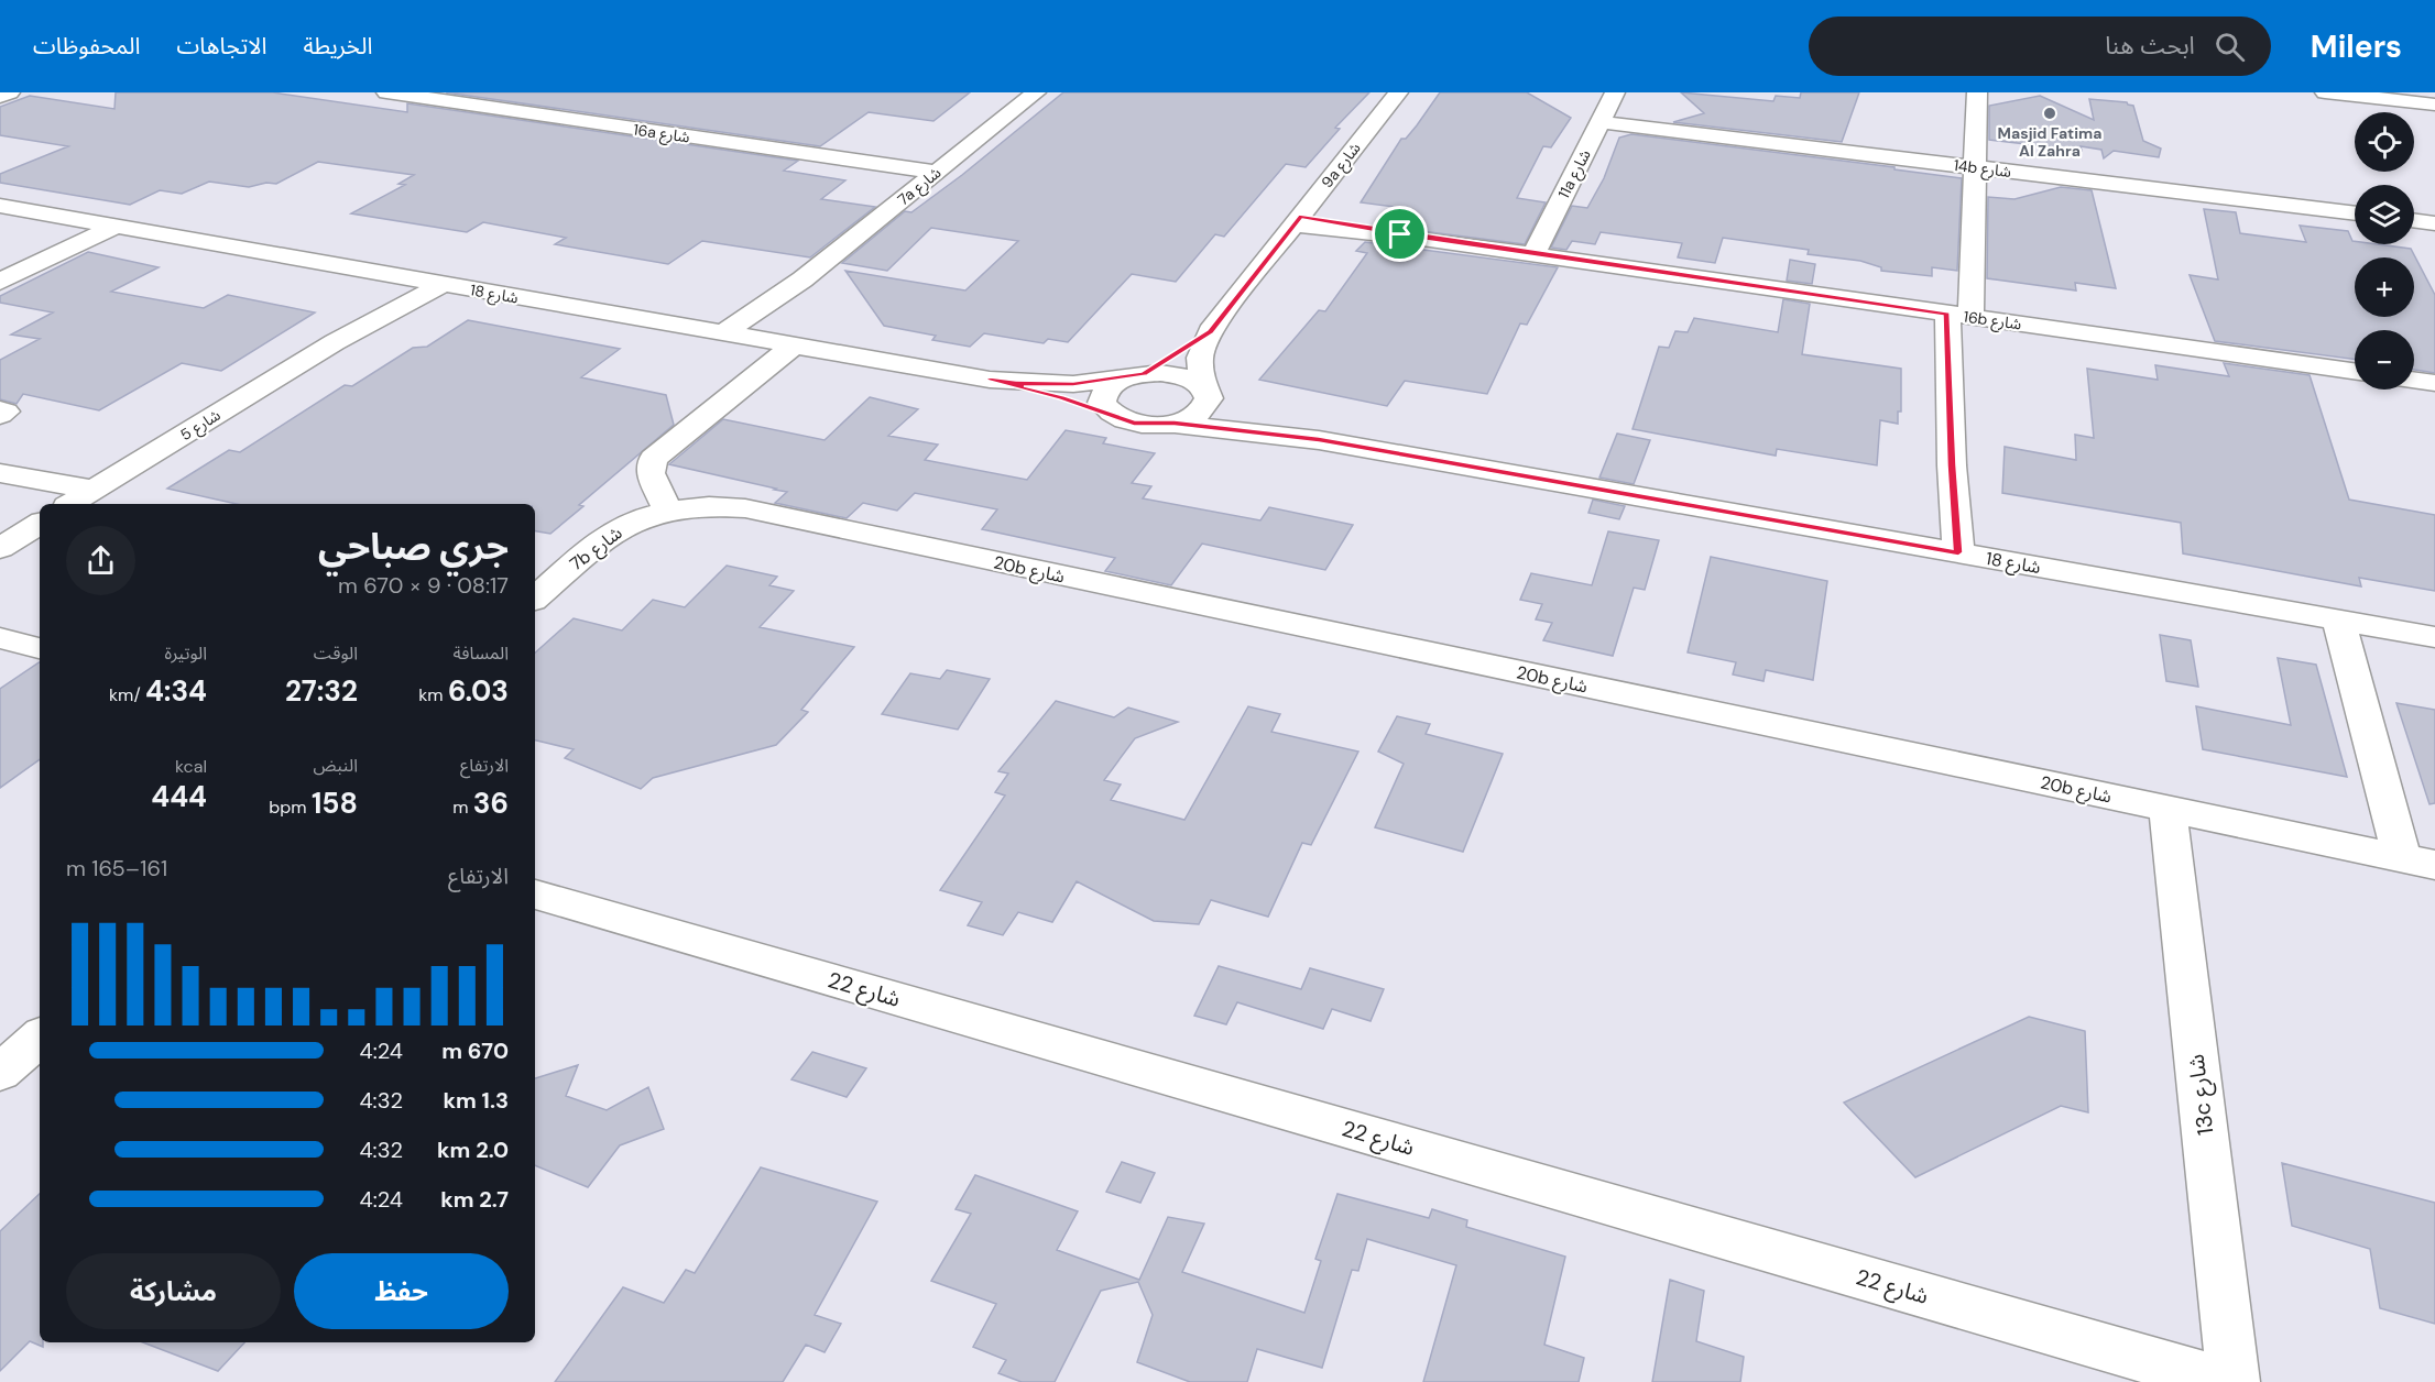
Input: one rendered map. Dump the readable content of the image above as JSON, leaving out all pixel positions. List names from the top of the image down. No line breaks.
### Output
{"streets":{"street":["16a شارع","9a شارع","14b شارع","11a شارع","7a شارع","شارع 18","16b شارع","شارع 5","7b شارع","20b شارع","شارع 22","13c شارع"]},"crossings":[["16a شارع","7a شارع"],["9a شارع","شارع 18"],["9a شارع","16b شارع"],["14b شارع","11a شارع"],["11a شارع","16b شارع"],["7a شارع","شارع 18"],["شارع 18","شارع 5"],["7b شارع","20b شارع"],["20b شارع","13c شارع"]],"places":["Masjid Fatima Al Zahra"],"page":{"header":"Milers","search":"ابحث هنا","nav":["الخريطة","الاتجاهات","المحفوظات"],"map_buttons":["+","−"],"heading":["جري صباحي","08:17 · 9 × 670 m"],"stats":[["المسافة","6.03 km"],["الوقت","27:32"],["الوتيرة","4:34 /km"],["الارتفاع","36 m"],["النبض","158 bpm"],["kcal","444"]],"chart":["الارتفاع","161–165 m"],"list":[{"name":"670 m","note":"4:24"},{"name":"1.3 km","note":"4:32"},{"name":"2.0 km","note":"4:32"},{"name":"2.7 km","note":"4:24"}],"buttons":["حفظ","مشاركة"]}}
